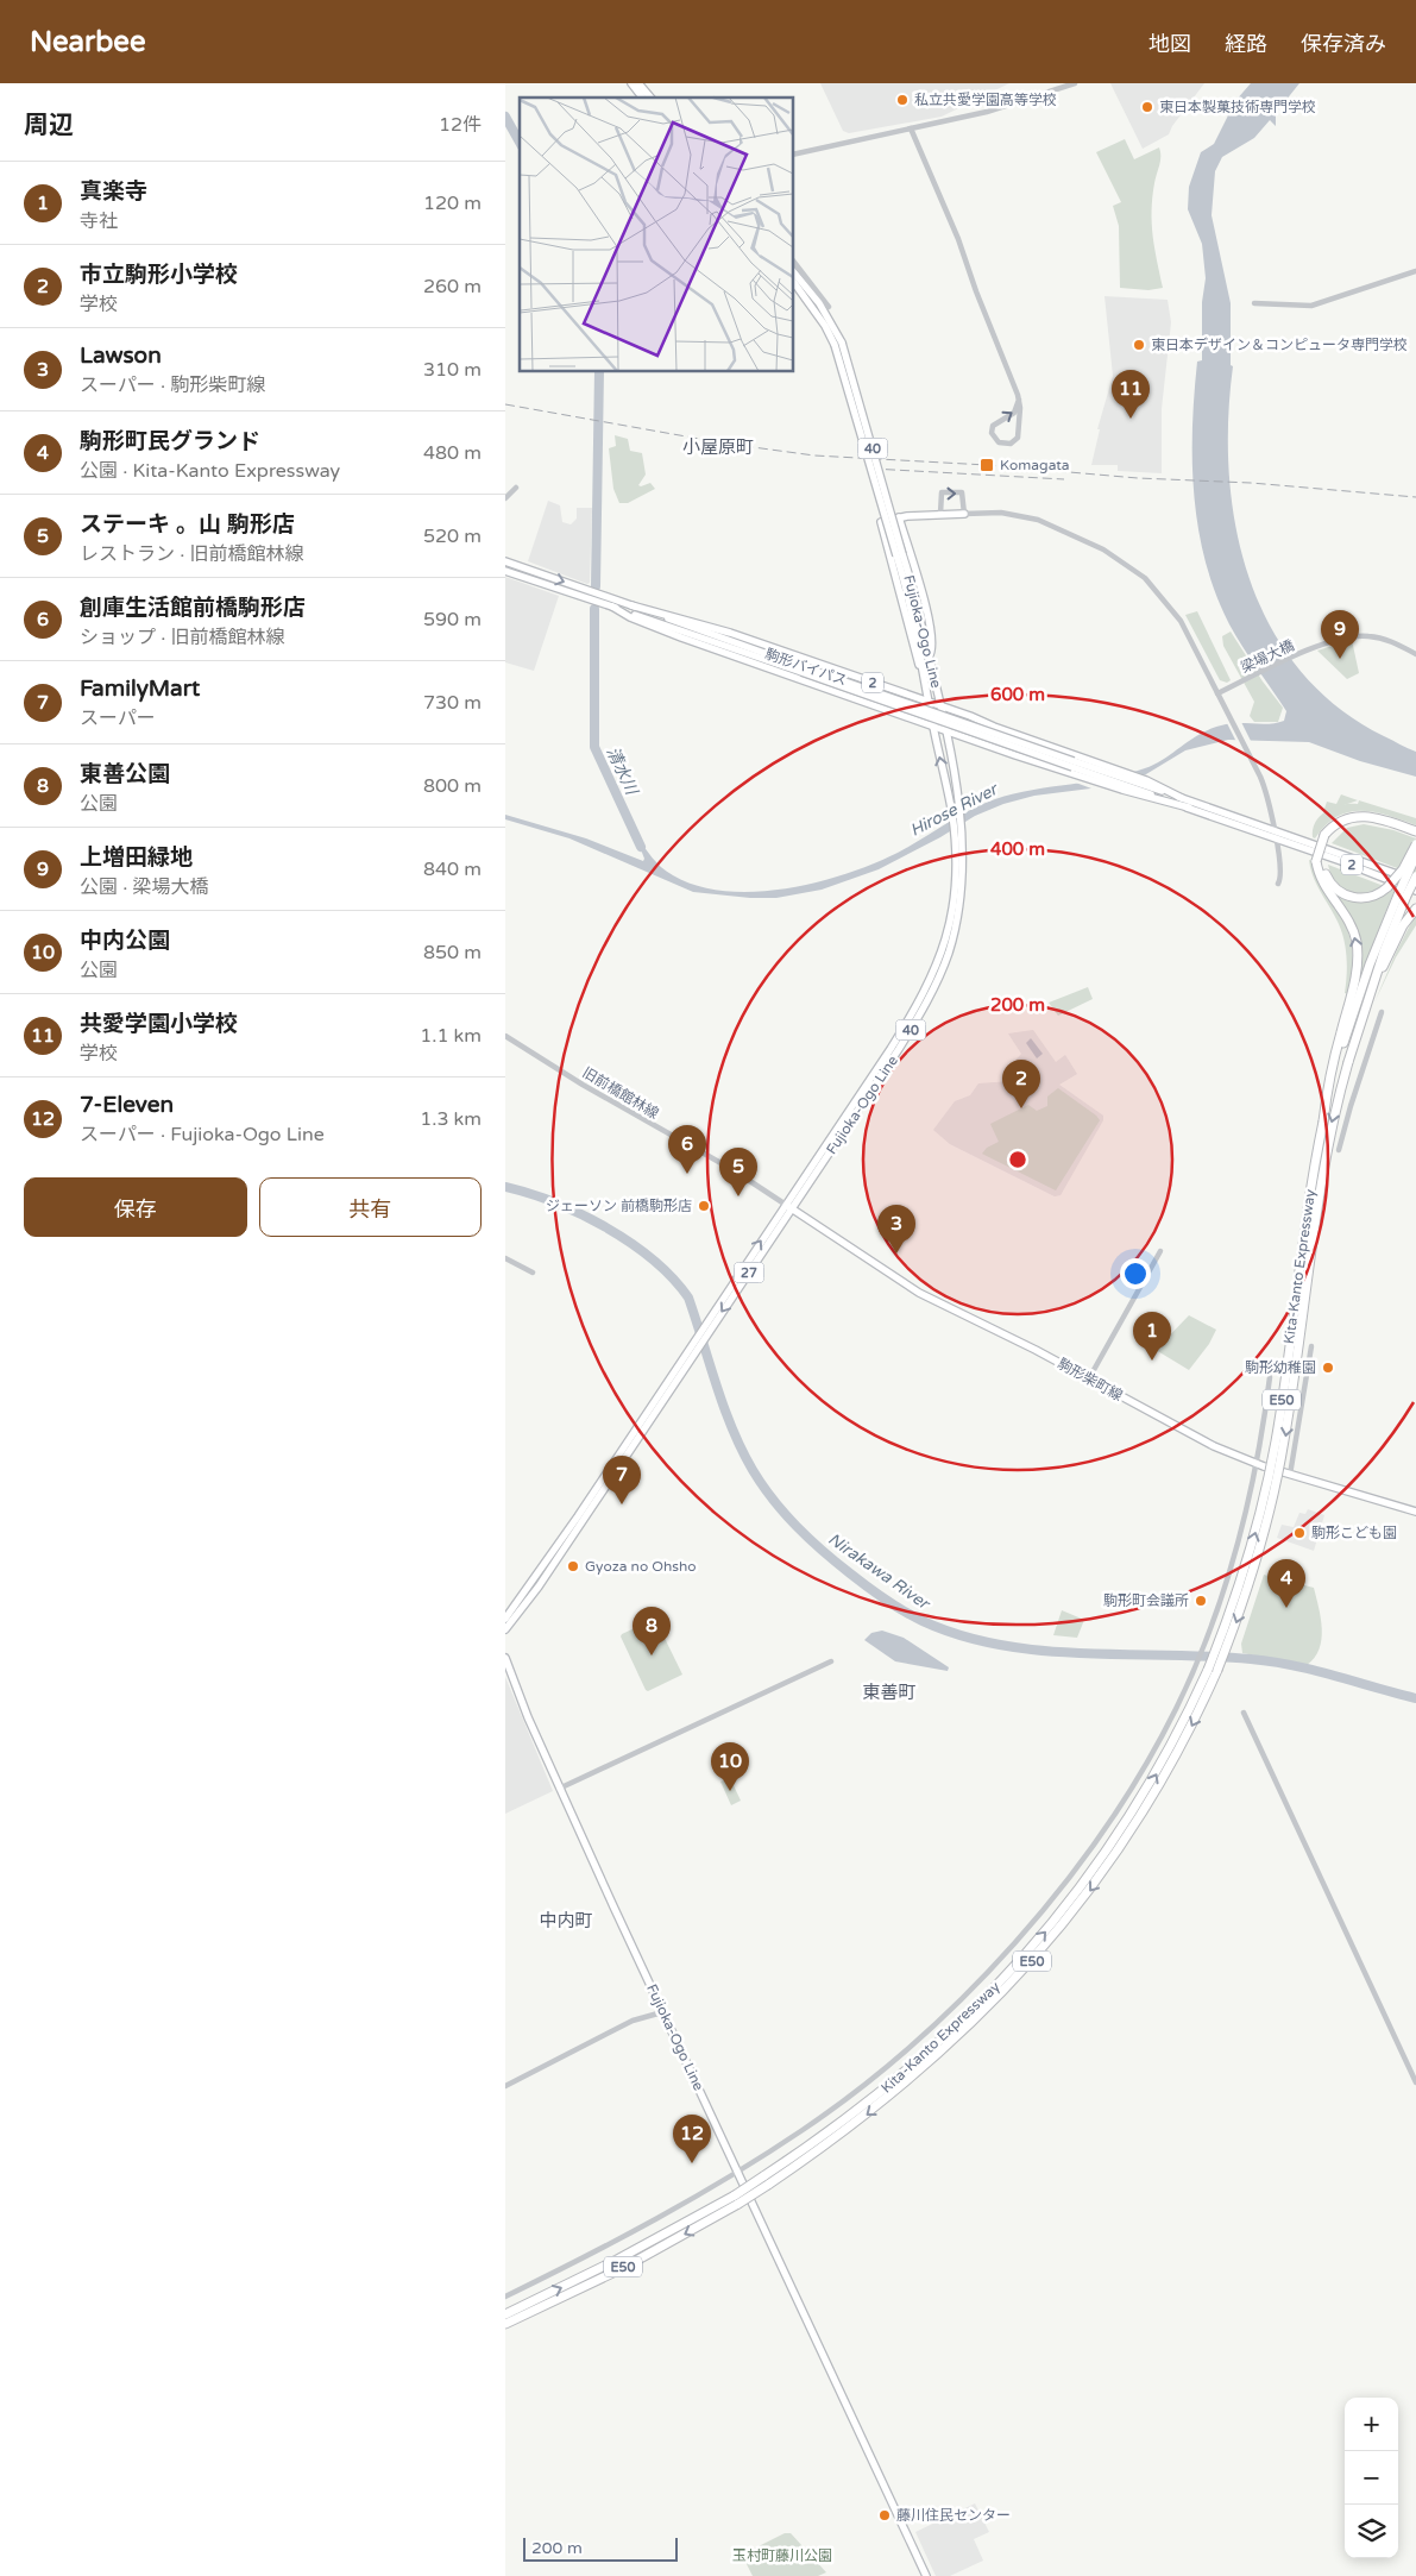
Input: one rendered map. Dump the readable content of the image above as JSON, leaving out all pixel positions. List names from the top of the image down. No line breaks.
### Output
{"streets":{"highway":["Kita-Kanto Expressway","E50"],"main road":["40","Fujioka-Ogo Line","駒形バイパス","2","27","駒形柴町線"],"street":["梁場大橋","旧前橋館林線"]},"crossings":[["40","Fujioka-Ogo Line"],["Fujioka-Ogo Line","2"],["Fujioka-Ogo Line","旧前橋館林線"],["Fujioka-Ogo Line","27"],["Fujioka-Ogo Line","駒形柴町線"],["駒形バイパス","2"],["旧前橋館林線","27"],["旧前橋館林線","駒形柴町線"],["27","駒形柴町線"]],"districts":["小屋原町","東善町","中内町"],"water":["清水川","Hirose River","Nirakawa River"],"parks":["玉村町藤川公園"],"places":{"other":["私立共愛学園高等学校","東日本製菓技術専門学校","東日本デザイン＆コンピュータ専門学校","ジェーソン 前橋駒形店","駒形幼稚園","駒形こども園","Gyoza no Ohsho","駒形町会議所","藤川住民センター"],"transit":["Komagata"]},"scale_bar":"200 m","page":{"header":"Nearbee","nav":["地図","経路","保存済み"],"heading":["周辺","12件"],"list":[{"mark":"1","name":"真楽寺","note":"寺社","value":"120 m"},{"mark":"2","name":"市立駒形小学校","note":"学校","value":"260 m"},{"mark":"3","name":"Lawson","note":"スーパー · 駒形柴町線","value":"310 m"},{"mark":"4","name":"駒形町民グランド","note":"公園 · Kita-Kanto Expressway","value":"480 m"},{"mark":"5","name":"ステーキ 。山 駒形店","note":"レストラン · 旧前橋館林線","value":"520 m"},{"mark":"6","name":"創庫生活館前橋駒形店","note":"ショップ · 旧前橋館林線","value":"590 m"},{"mark":"7","name":"FamilyMart","note":"スーパー","value":"730 m"},{"mark":"8","name":"東善公園","note":"公園","value":"800 m"},{"mark":"9","name":"上増田緑地","note":"公園 · 梁場大橋","value":"840 m"},{"mark":"10","name":"中内公園","note":"公園","value":"850 m"},{"mark":"11","name":"共愛学園小学校","note":"学校","value":"1.1 km"},{"mark":"12","name":"7-Eleven","note":"スーパー · Fujioka-Ogo Line","value":"1.3 km"}],"pins":["11","9","2","6","5","3","1","7","4","8","10","12"],"buttons":["保存","共有"],"map_buttons":["+","−"],"scale":"200 m"},"rings":["600 m","400 m","200 m"]}
